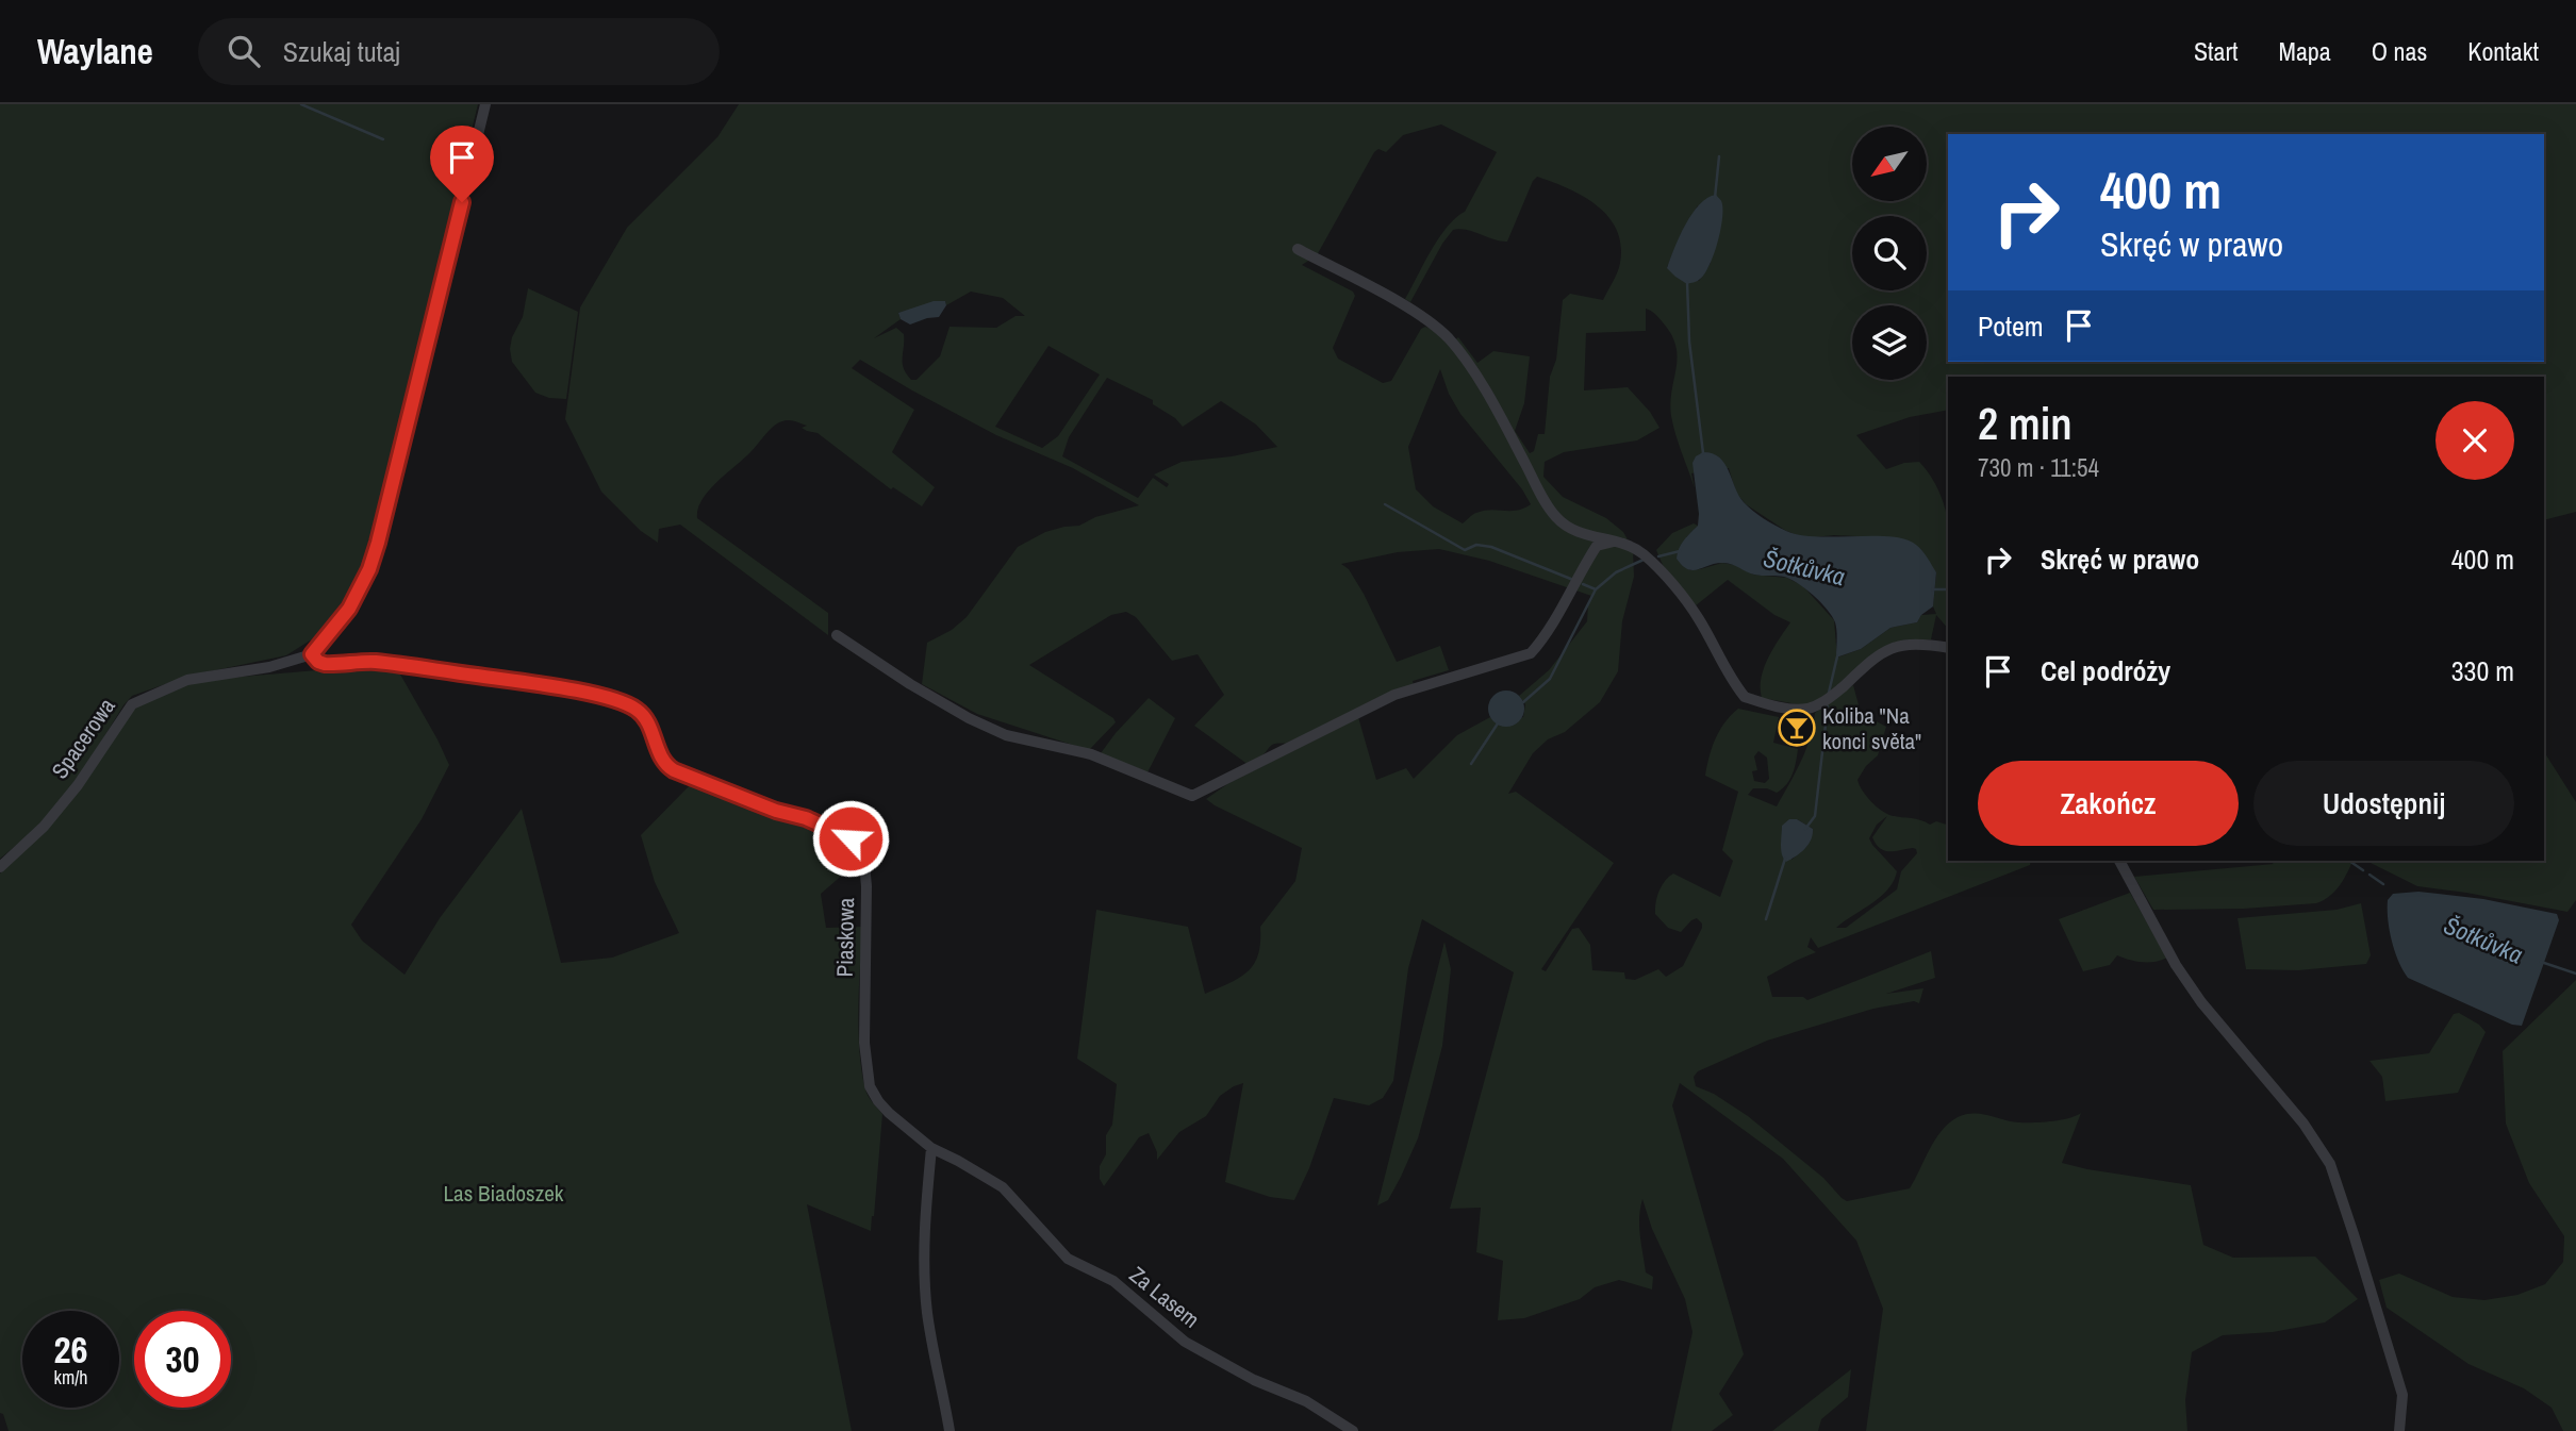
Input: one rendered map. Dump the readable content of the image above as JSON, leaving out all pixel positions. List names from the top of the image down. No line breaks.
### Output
{"streets":{"street":["Spacerowa","Piaskowa","Za Lasem"]},"crossings":[["Spacerowa","Piaskowa"],["Piaskowa","Za Lasem"]],"water":["Šotkůvka"],"parks":["Las Biadoszek"],"places":{"bar":["Koliba \"Na konci světa\""]},"north":"bottom left","page":{"header":"Waylane","search":"Szukaj tutaj","nav":["Start","Mapa","O nas","Kontakt"],"turn":["400 m","Skręć w prawo"],"then":"Potem","heading":["2 min","730 m · 11:54"],"list":[{"name":"Skręć w prawo","value":"400 m"},{"name":"Cel podróży","value":"330 m"}],"buttons":["Zakończ","Udostępnij"],"speed":"26 km/h","limit":"30"}}
